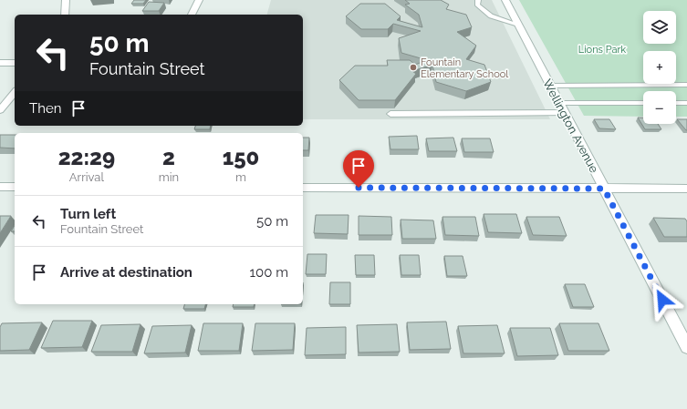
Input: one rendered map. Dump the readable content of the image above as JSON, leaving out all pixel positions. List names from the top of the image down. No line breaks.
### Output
{"streets":{"street":["Wellington Avenue"]},"parks":["Lions Park"],"places":["Fountain Elementary School"],"page":{"map_buttons":["+","−"],"turn":["50 m","Fountain Street"],"then":"Then","eta":["22:29","Arrival","2","min","150","m"],"list":[{"name":"Turn left","note":"Fountain Street","value":"50 m"},{"name":"Arrive at destination","value":"100 m"}]}}
